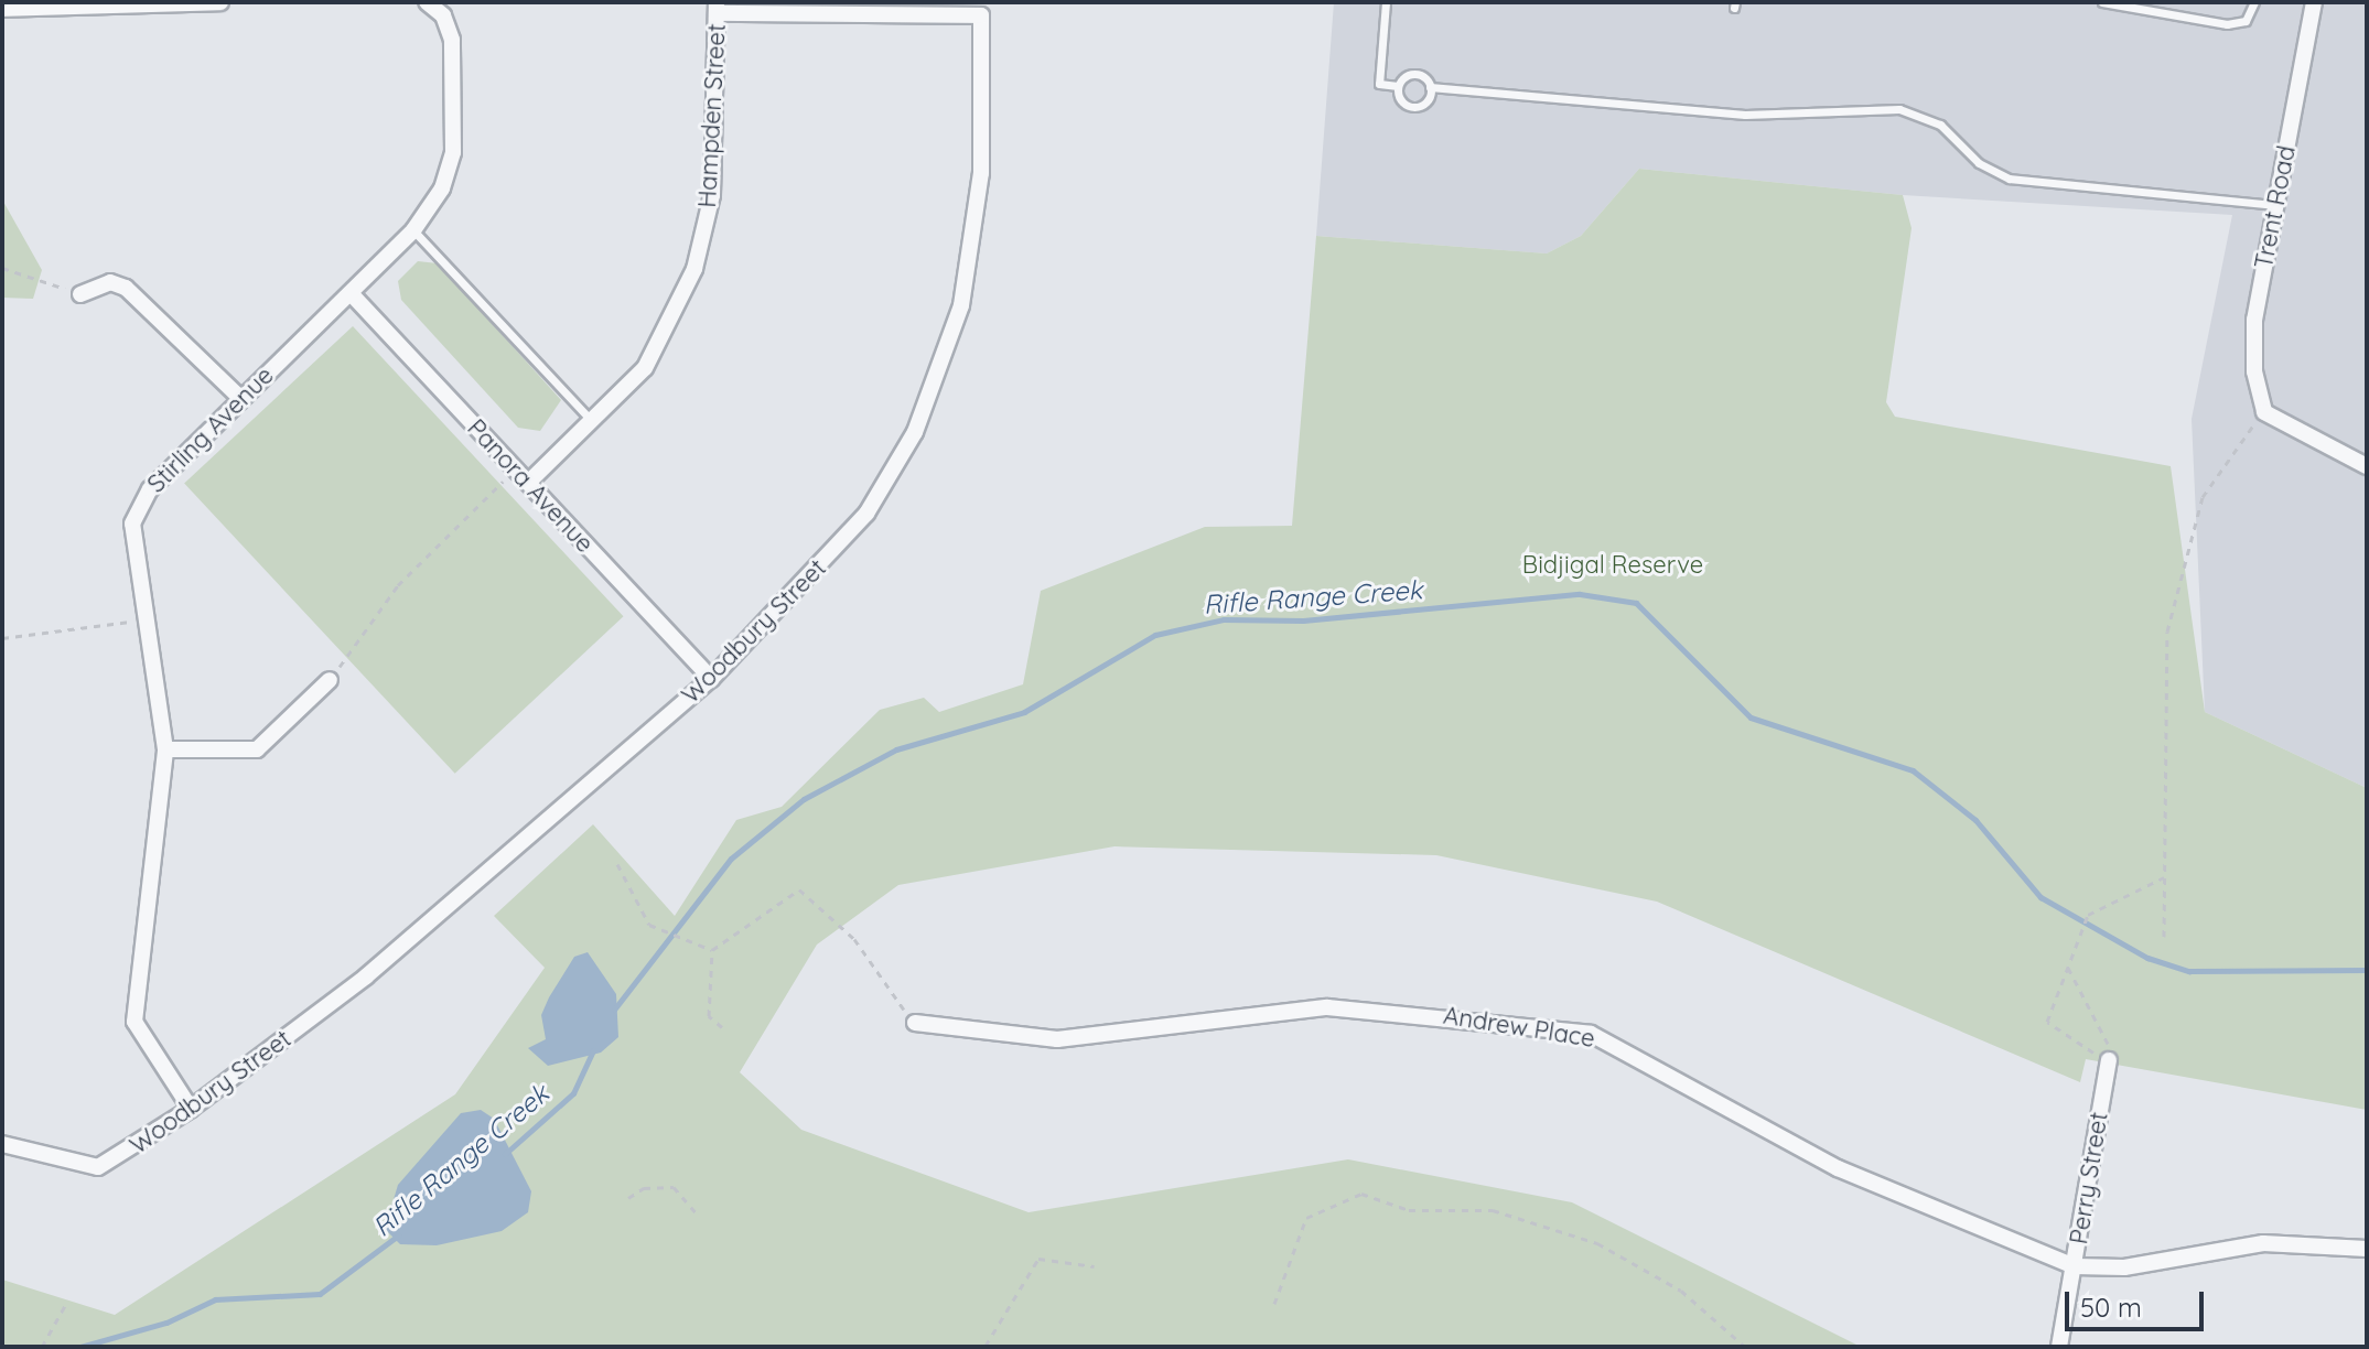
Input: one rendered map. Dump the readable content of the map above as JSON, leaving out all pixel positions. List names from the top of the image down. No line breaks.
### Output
{"streets":{"street":["Hampden Street","Trent Road","Stirling Avenue","Panora Avenue","Woodbury Street","Andrew Place","Perry Street"]},"crossings":[["Hampden Street","Panora Avenue"],["Hampden Street","Woodbury Street"],["Stirling Avenue","Panora Avenue"],["Stirling Avenue","Woodbury Street"],["Panora Avenue","Woodbury Street"],["Andrew Place","Perry Street"]],"water":["Rifle Range Creek"],"parks":["Bidjigal Reserve"],"scale_bar":"50 m"}
